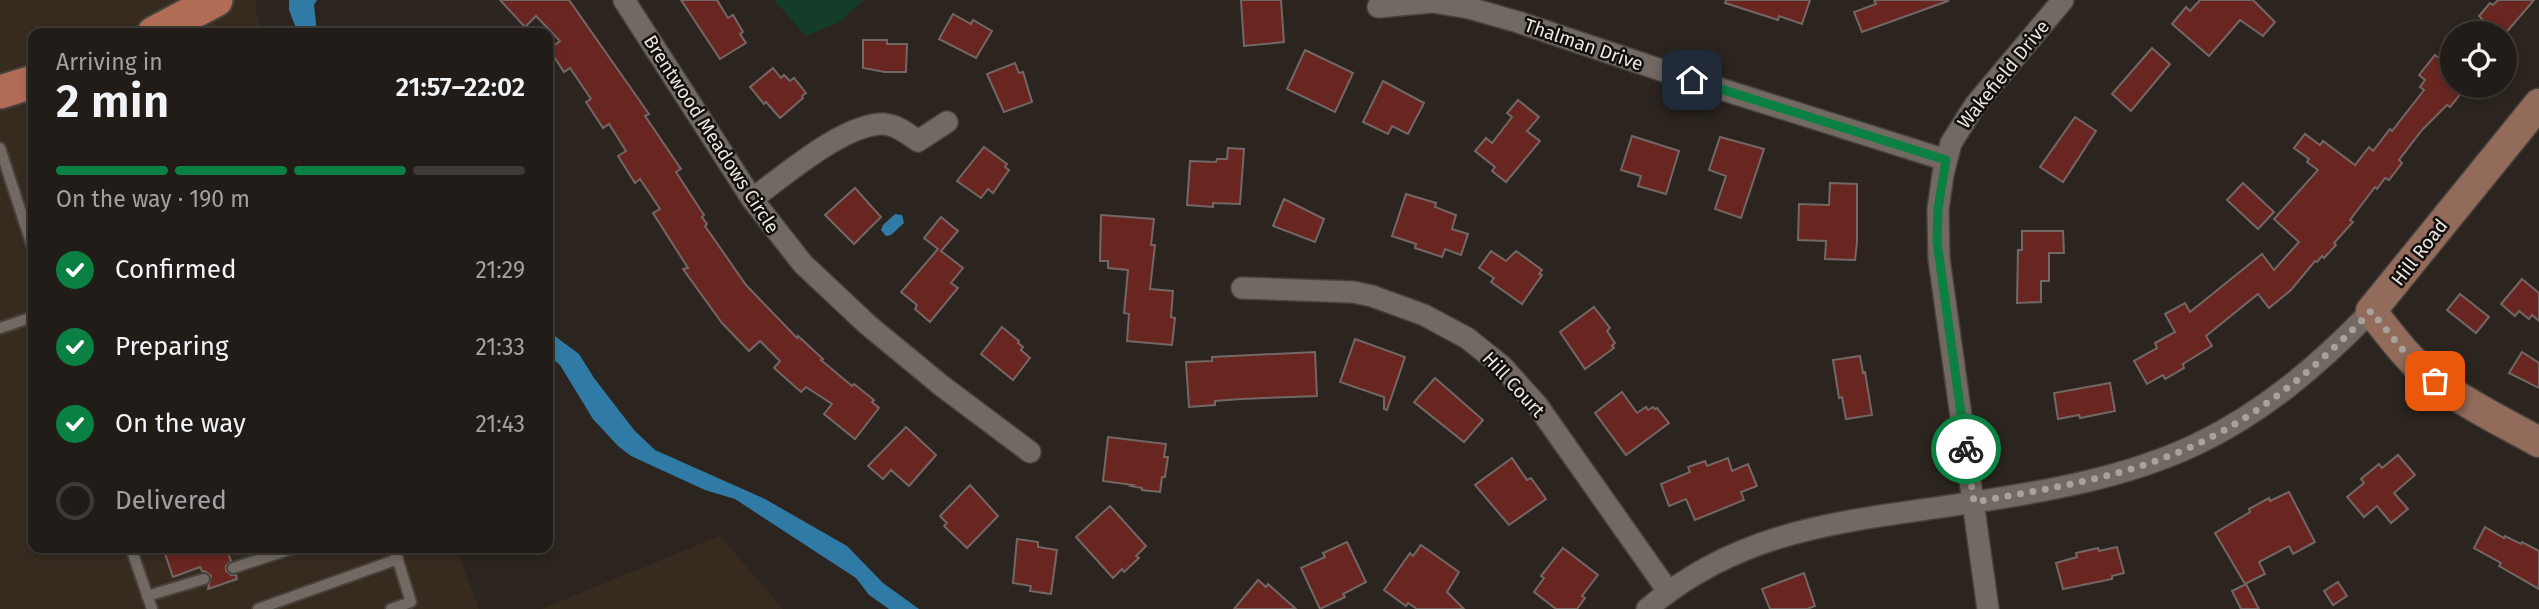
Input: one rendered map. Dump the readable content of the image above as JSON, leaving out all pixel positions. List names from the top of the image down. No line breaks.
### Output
{"streets":{"street":["Thalman Drive","Wakefield Drive","Brentwood Meadows Circle","Hill Road","Hill Court"]},"crossings":[["Thalman Drive","Wakefield Drive"],["Wakefield Drive","Hill Road"]],"page":{"heading":["2 min","Arriving in","21:57–22:02"],"bar":"On the way · 190 m","list":[["Confirmed","21:29"],["Preparing","21:33"],["On the way","21:43"],"Delivered"]}}
